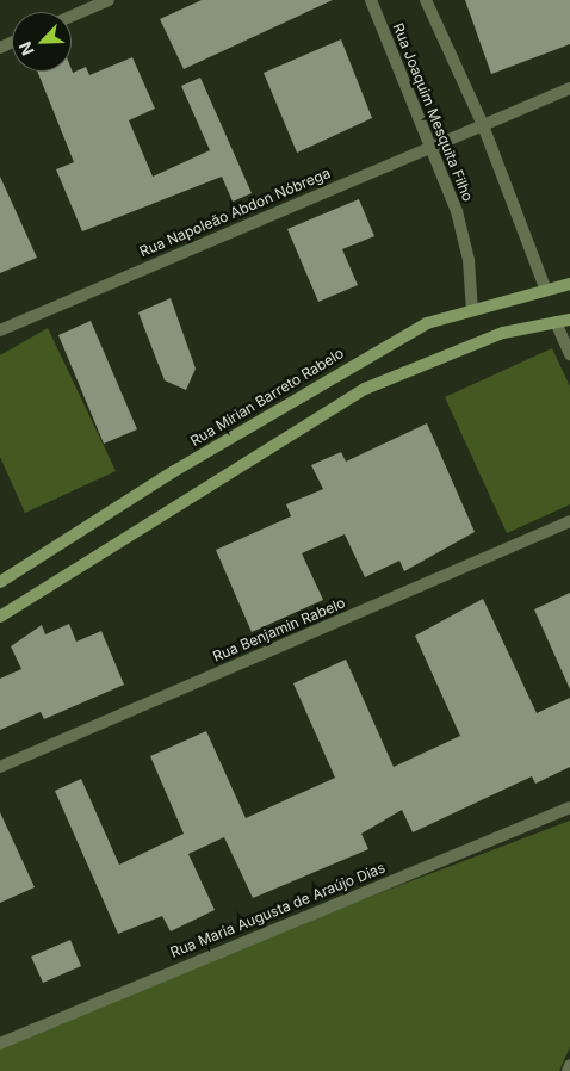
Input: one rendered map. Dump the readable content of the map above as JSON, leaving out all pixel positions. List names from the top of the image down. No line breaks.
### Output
{"streets":{"main road":["Rua Mirian Barreto Rabelo"],"street":["Rua Joaquim Mesquita Filho","Rua Napoleão Abdon Nóbrega","Rua Benjamin Rabelo","Rua Maria Augusta de Araújo Dias"]},"crossings":[["Rua Joaquim Mesquita Filho","Rua Napoleão Abdon Nóbrega"],["Rua Joaquim Mesquita Filho","Rua Mirian Barreto Rabelo"]],"north":"bottom left"}
